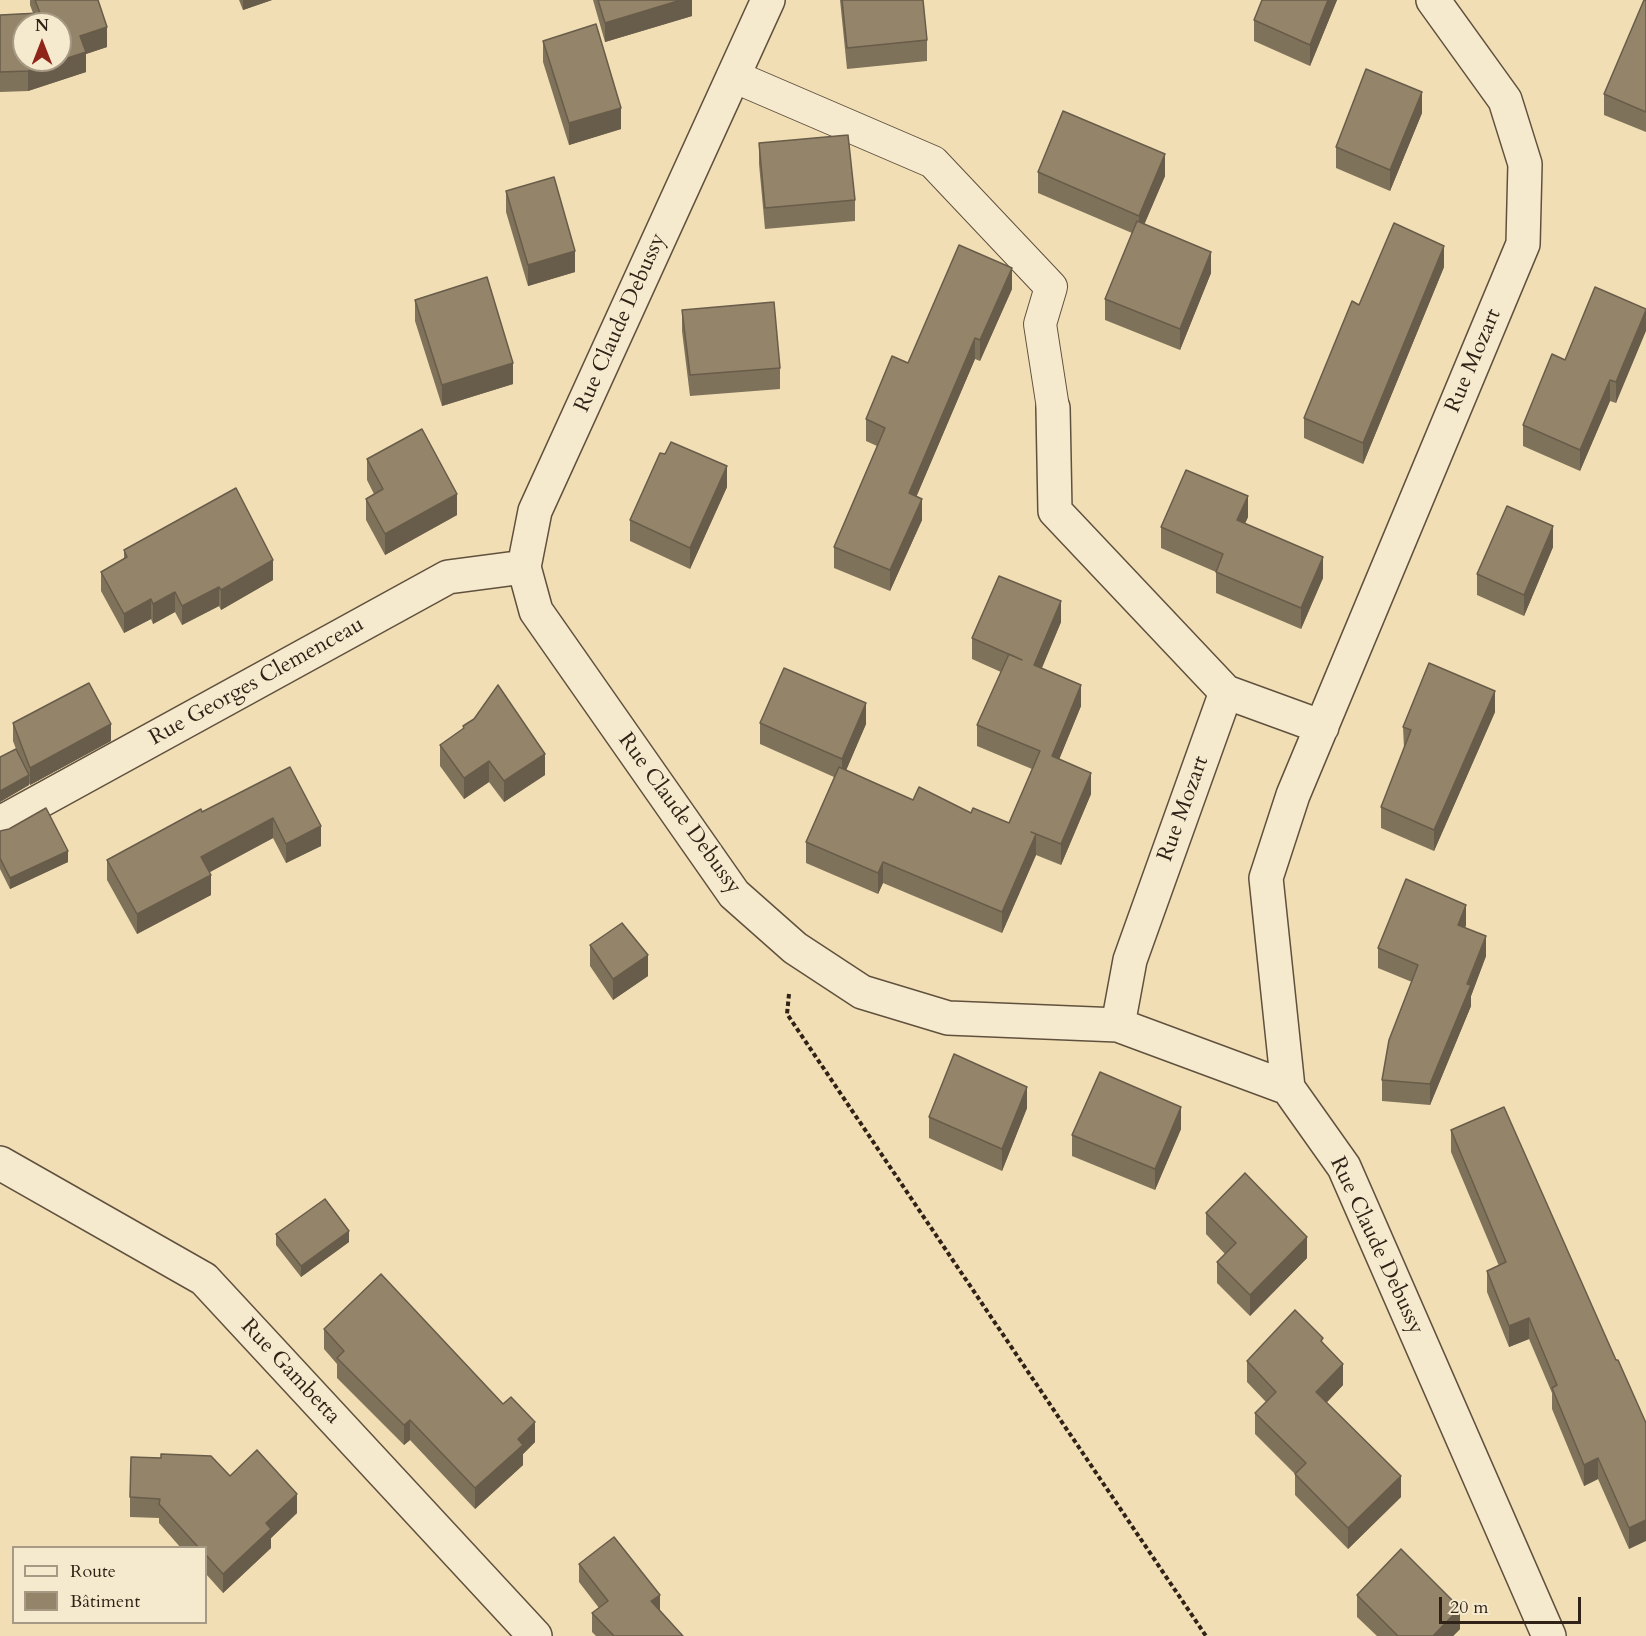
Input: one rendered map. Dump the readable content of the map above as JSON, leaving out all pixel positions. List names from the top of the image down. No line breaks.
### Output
{"streets":{"street":["Rue Claude Debussy","Rue Mozart","Rue Georges Clemenceau","Rue Gambetta"]},"crossings":[["Rue Claude Debussy","Rue Mozart"],["Rue Claude Debussy","Rue Georges Clemenceau"]],"legend":["Route","Bâtiment"],"scale_bar":"20 m","north":"top"}
